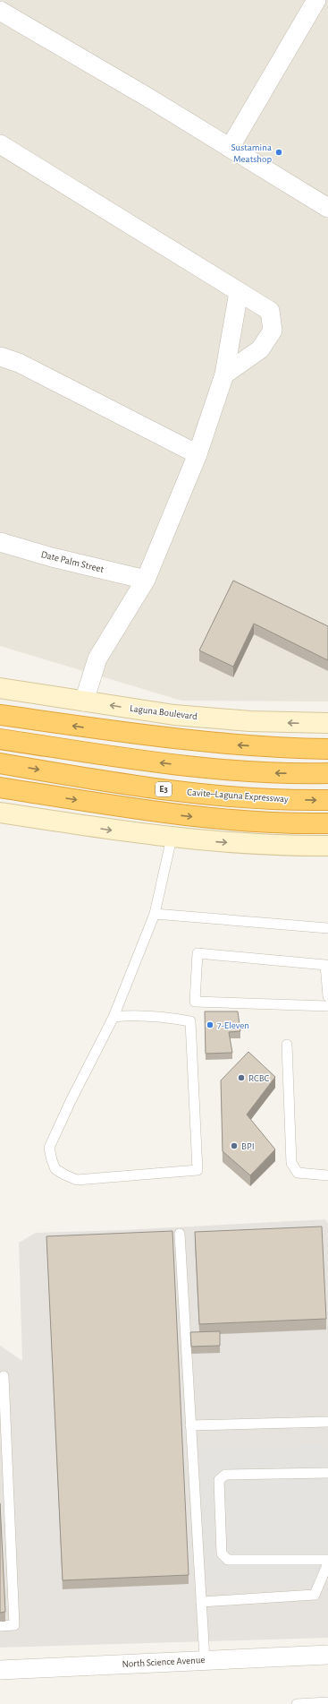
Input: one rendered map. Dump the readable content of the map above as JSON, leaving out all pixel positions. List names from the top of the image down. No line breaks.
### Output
{"streets":{"highway":["E3","Cavite–Laguna Expressway"],"main road":["Laguna Boulevard"],"street":["Date Palm Street","North Science Avenue"]},"places":["Sustamina Meatshop","7-Eleven","RCBC","BPI"]}
